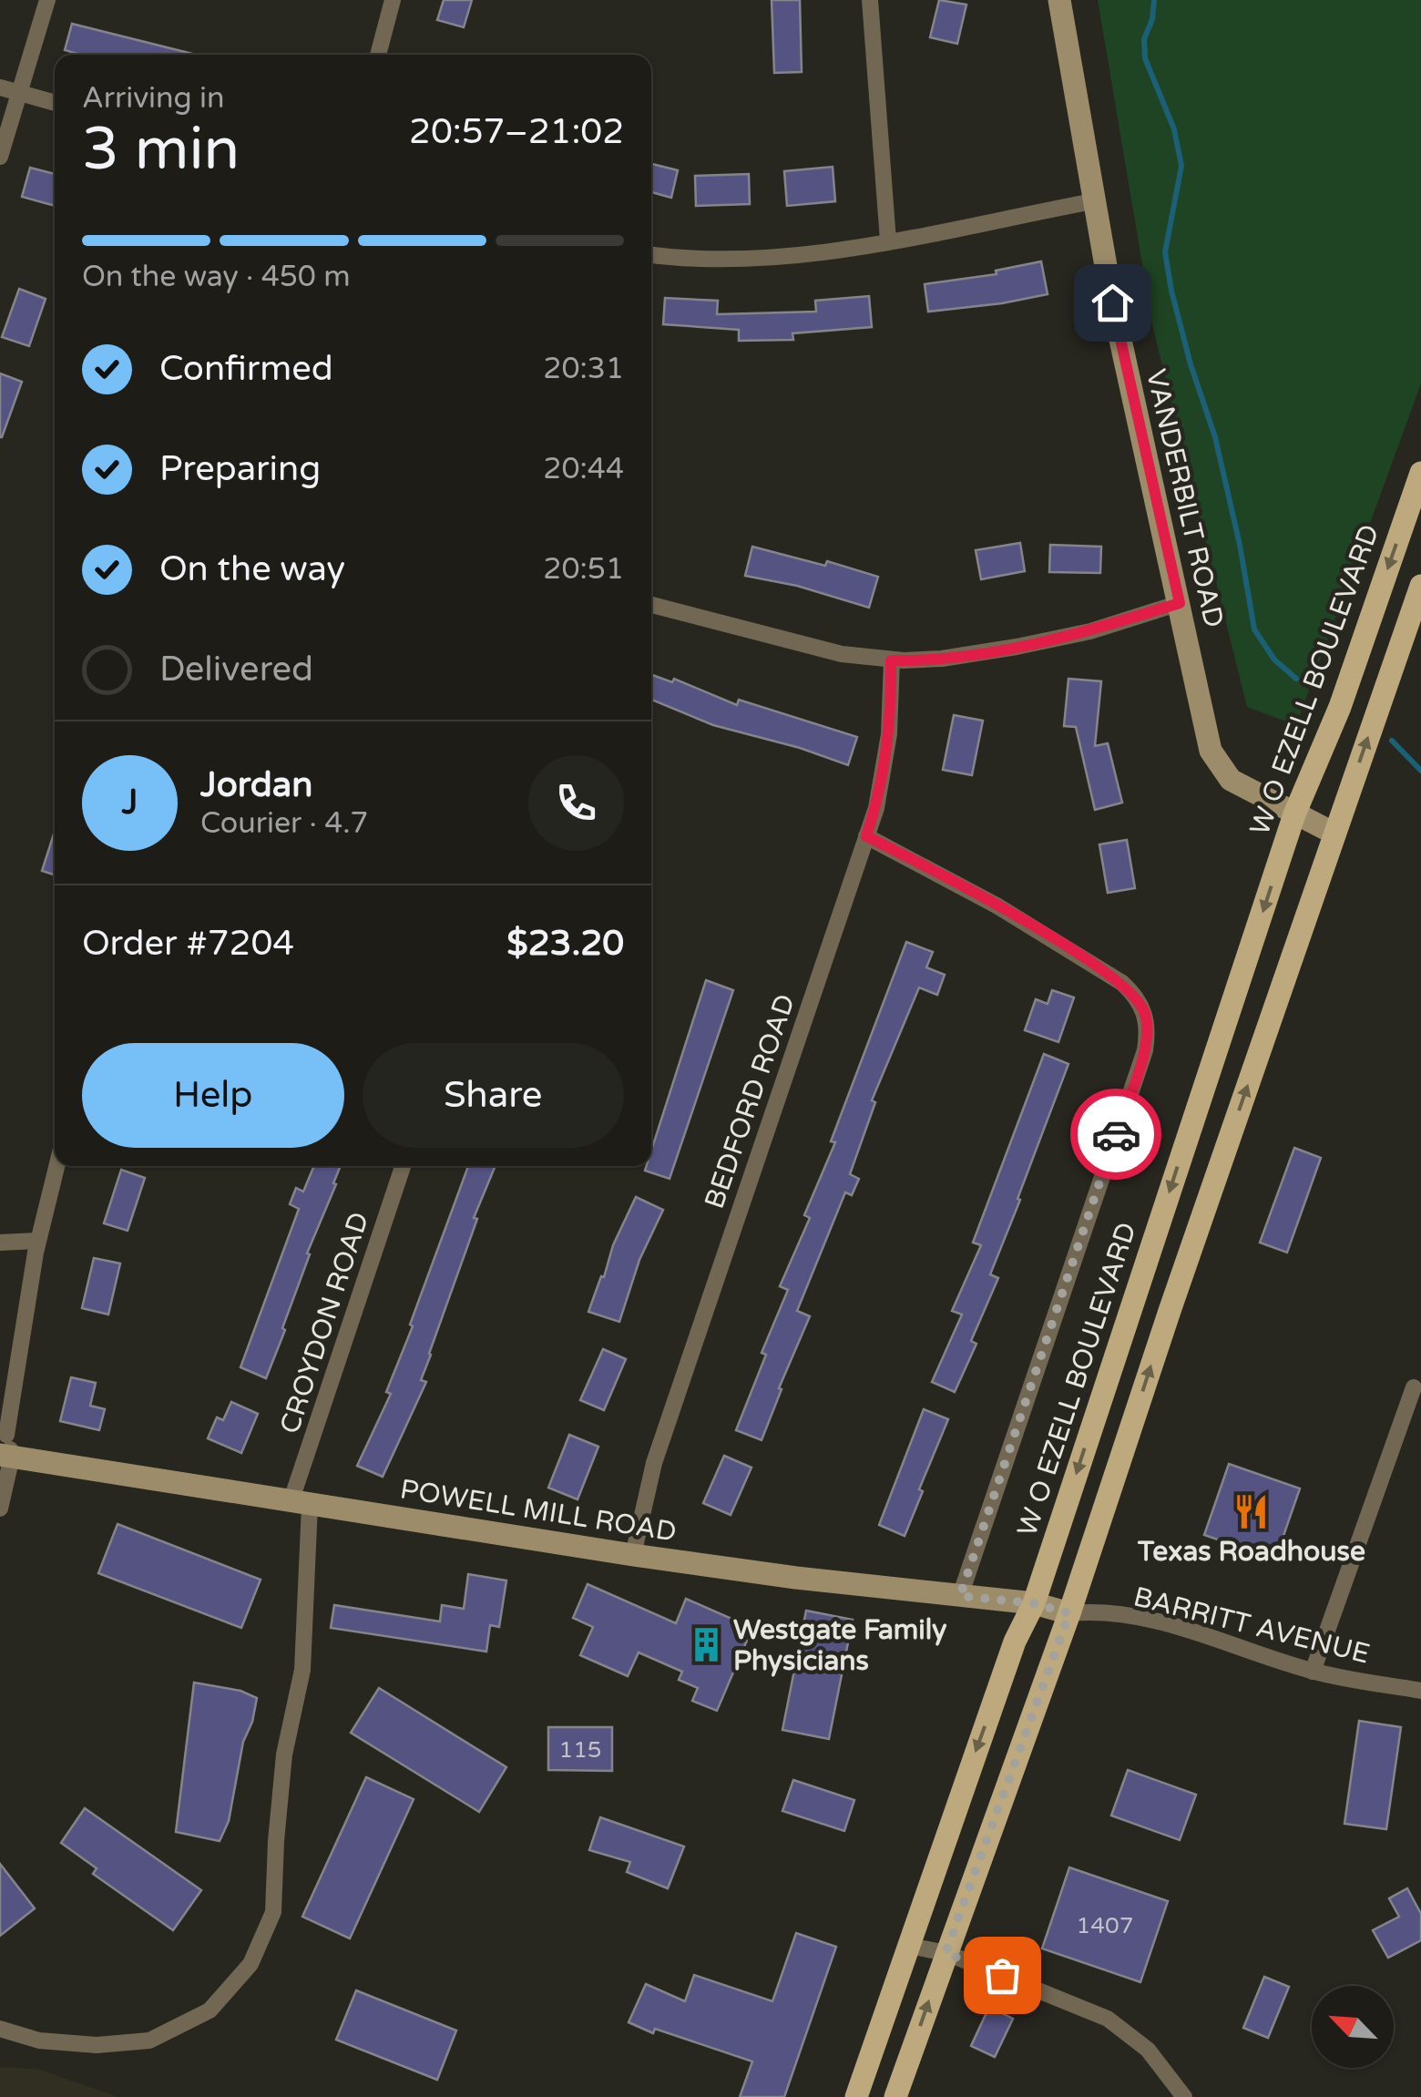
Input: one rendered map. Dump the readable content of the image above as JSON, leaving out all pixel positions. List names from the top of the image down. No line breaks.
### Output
{"streets":{"main road":["W O EZELL BOULEVARD"],"street":["VANDERBILT ROAD","BEDFORD ROAD","CROYDON ROAD","POWELL MILL ROAD","BARRITT AVENUE"]},"crossings":[["VANDERBILT ROAD","W O EZELL BOULEVARD"],["W O EZELL BOULEVARD","POWELL MILL ROAD"],["BEDFORD ROAD","POWELL MILL ROAD"],["CROYDON ROAD","POWELL MILL ROAD"],["POWELL MILL ROAD","BARRITT AVENUE"]],"places":{"restaurant":["Texas Roadhouse"],"building":["Westgate Family Physicians"]},"house_numbers":["115","1407"],"north":"top left","page":{"heading":["3 min","Arriving in","20:57–21:02"],"panel":["Jordan","Courier · 4.7","Order #7204","$23.20"],"bar":"On the way · 450 m","list":[["Confirmed","20:31"],["Preparing","20:44"],["On the way","20:51"],"Delivered"],"round":"J","buttons":["Help","Share"]}}
